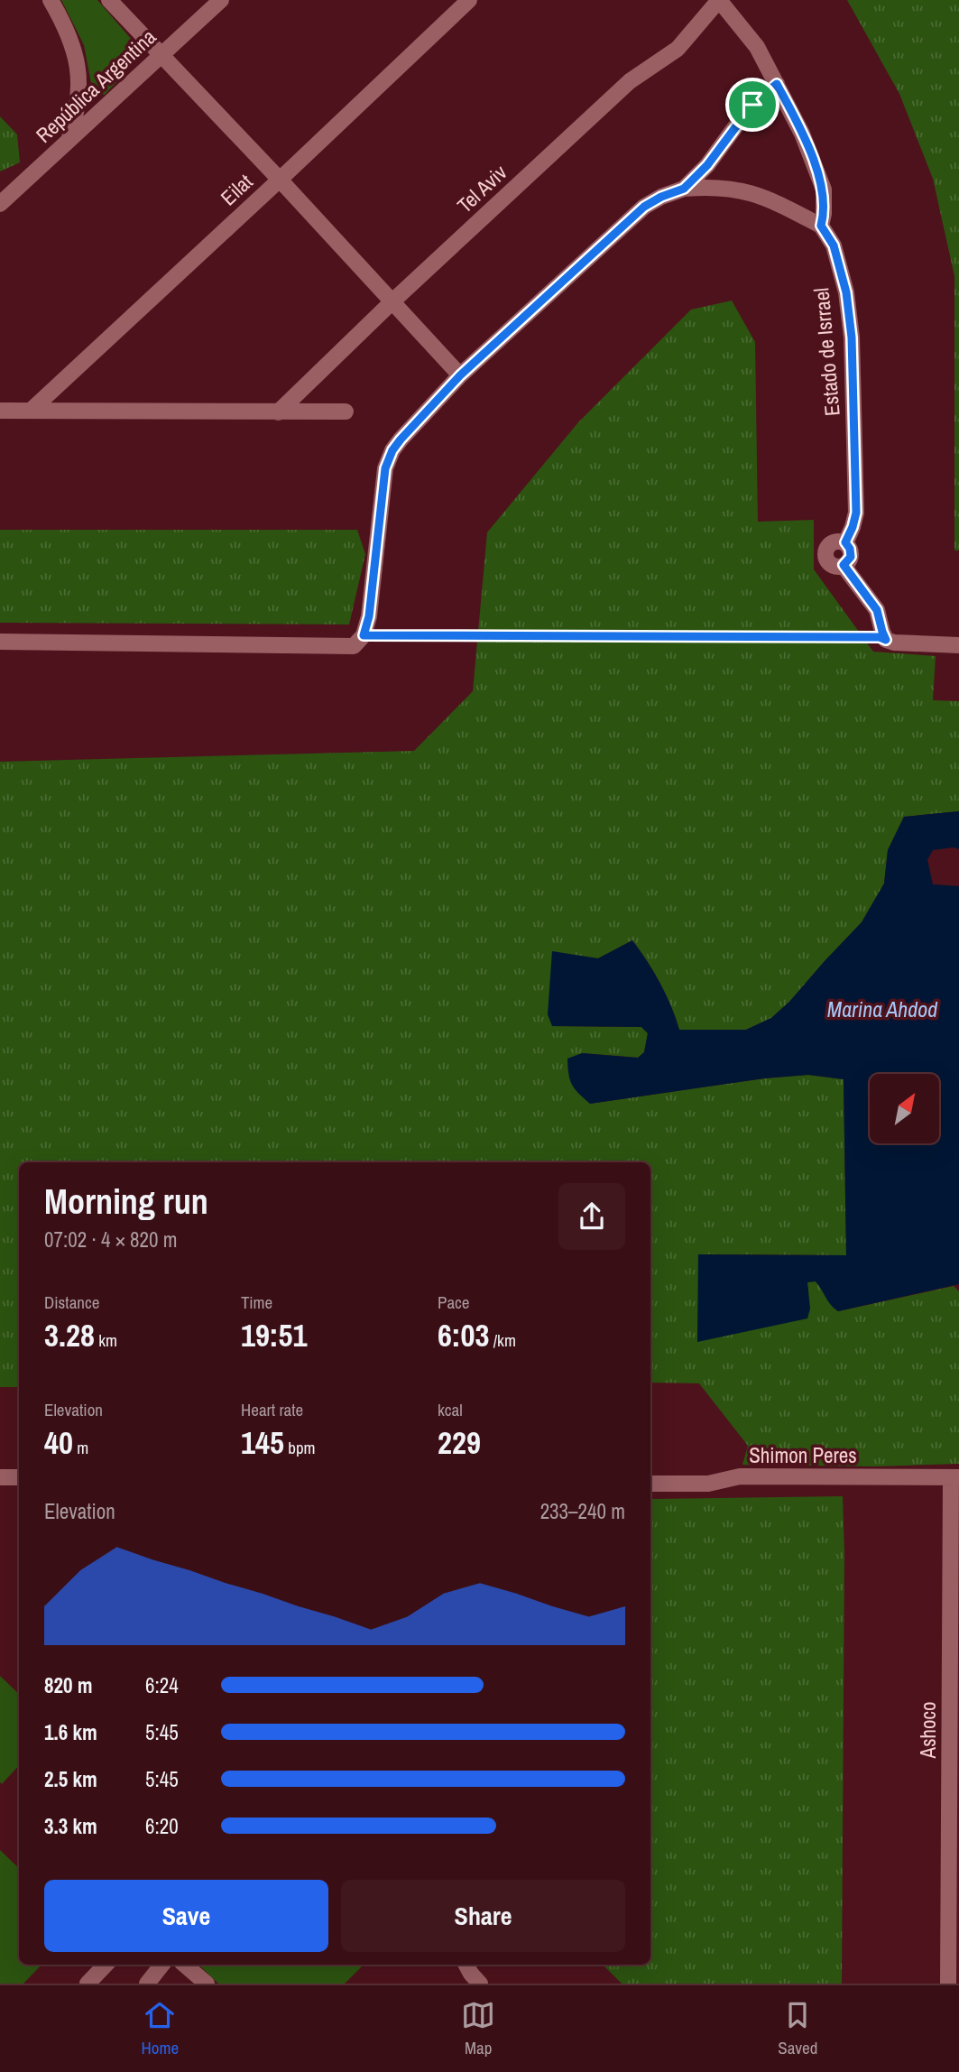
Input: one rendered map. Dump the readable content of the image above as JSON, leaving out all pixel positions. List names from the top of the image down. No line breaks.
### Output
{"streets":{"street":["República Argentina","Tel Aviv","Eilat","Estado de Isrrael","Shimon Peres","Ashoco"]},"crossings":[["Shimon Peres","Ashoco"]],"water":["Marina Ahdod"],"north":"top right","page":{"heading":["Morning run","07:02 · 4 × 820 m"],"stats":[["Distance","3.28 km"],["Time","19:51"],["Pace","6:03 /km"],["Elevation","40 m"],["Heart rate","145 bpm"],["kcal","229"]],"chart":["Elevation","233–240 m"],"list":[{"name":"820 m","note":"6:24"},{"name":"1.6 km","note":"5:45"},{"name":"2.5 km","note":"5:45"},{"name":"3.3 km","note":"6:20"}],"buttons":["Save","Share"],"tabs":["Home","Map","Saved"]}}
